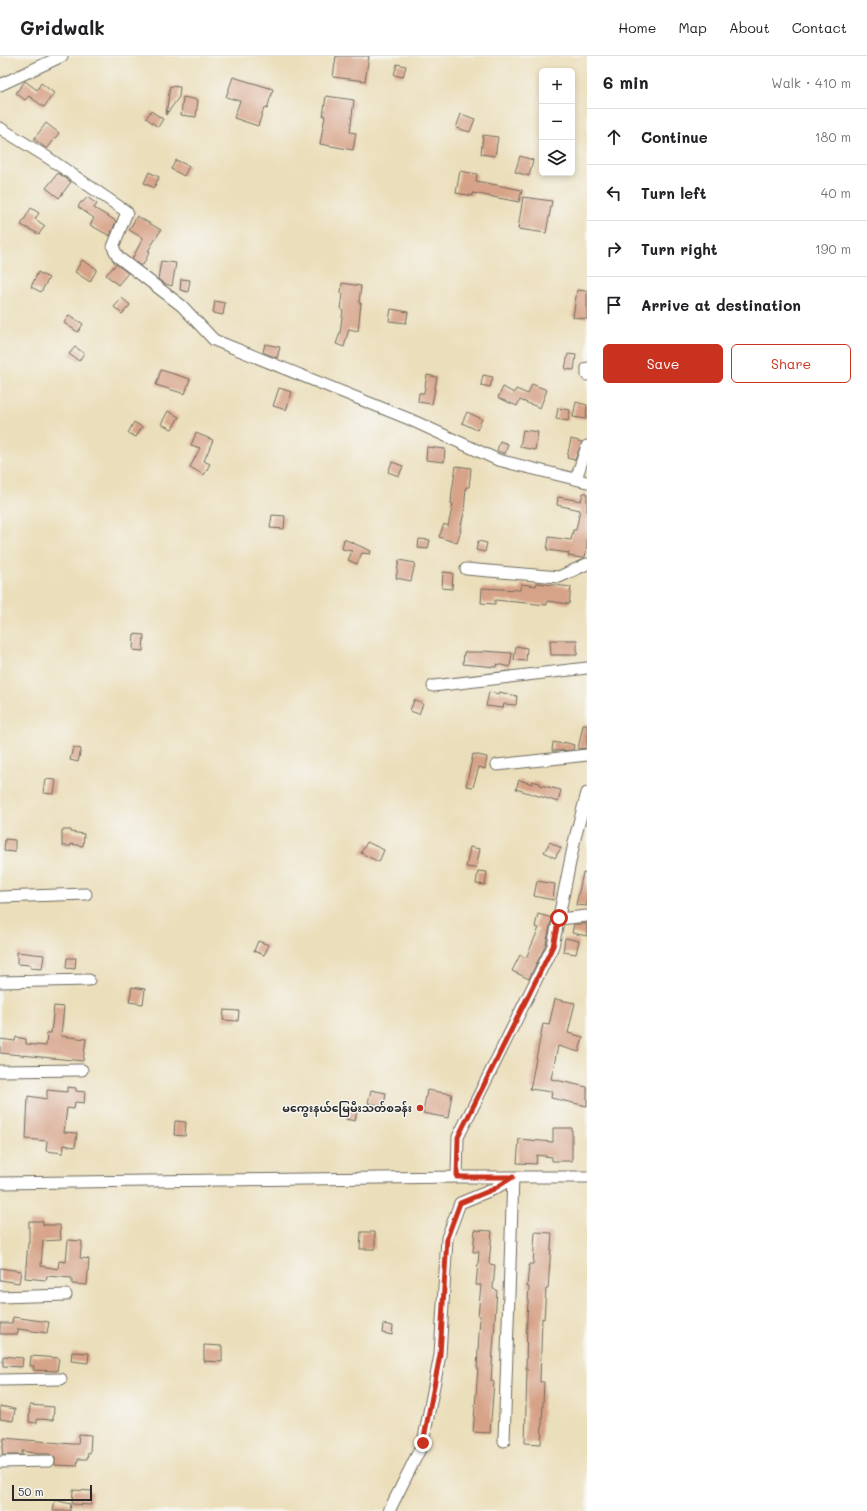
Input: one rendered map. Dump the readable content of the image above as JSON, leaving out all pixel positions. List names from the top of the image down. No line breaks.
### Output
{"places":["မကွေးနယ်မြေမီးသတ်စခန်း"],"scale_bar":"50 m","page":{"header":"Gridwalk","nav":["Home","Map","About","Contact"],"heading":["6 min","Walk · 410 m"],"map_buttons":["+","−"],"list":[["Continue","180 m"],["Turn left","40 m"],["Turn right","190 m"],"Arrive at destination"],"buttons":["Save","Share"],"scale":"50 m"}}
